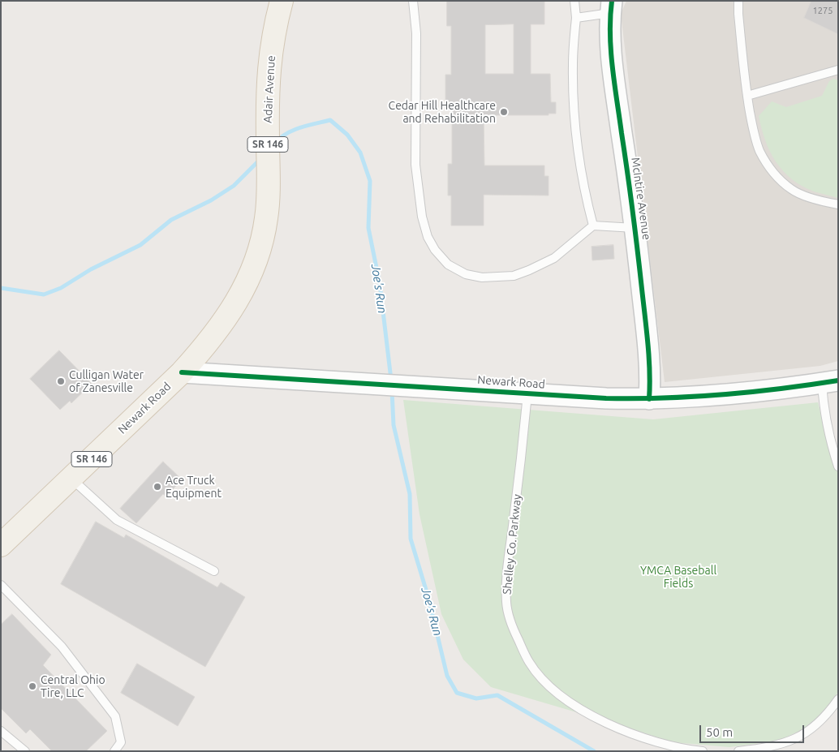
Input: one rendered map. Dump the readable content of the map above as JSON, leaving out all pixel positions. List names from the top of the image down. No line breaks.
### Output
{"streets":{"main road":["Adair Avenue","SR 146","Newark Road"],"street":["McIntire Avenue"],"lane":["Shelley Co. Parkway"]},"crossings":[["Adair Avenue","Newark Road"],["McIntire Avenue","Newark Road"],["Newark Road","Shelley Co. Parkway"]],"water":["Joe's Run"],"parks":["YMCA Baseball Fields"],"places":["Cedar Hill Healthcare and Rehabilitation","Culligan Water of Zanesville","Ace Truck Equipment","Central Ohio Tire, LLC"],"house_numbers":["1275"],"scale_bar":"50 m"}
